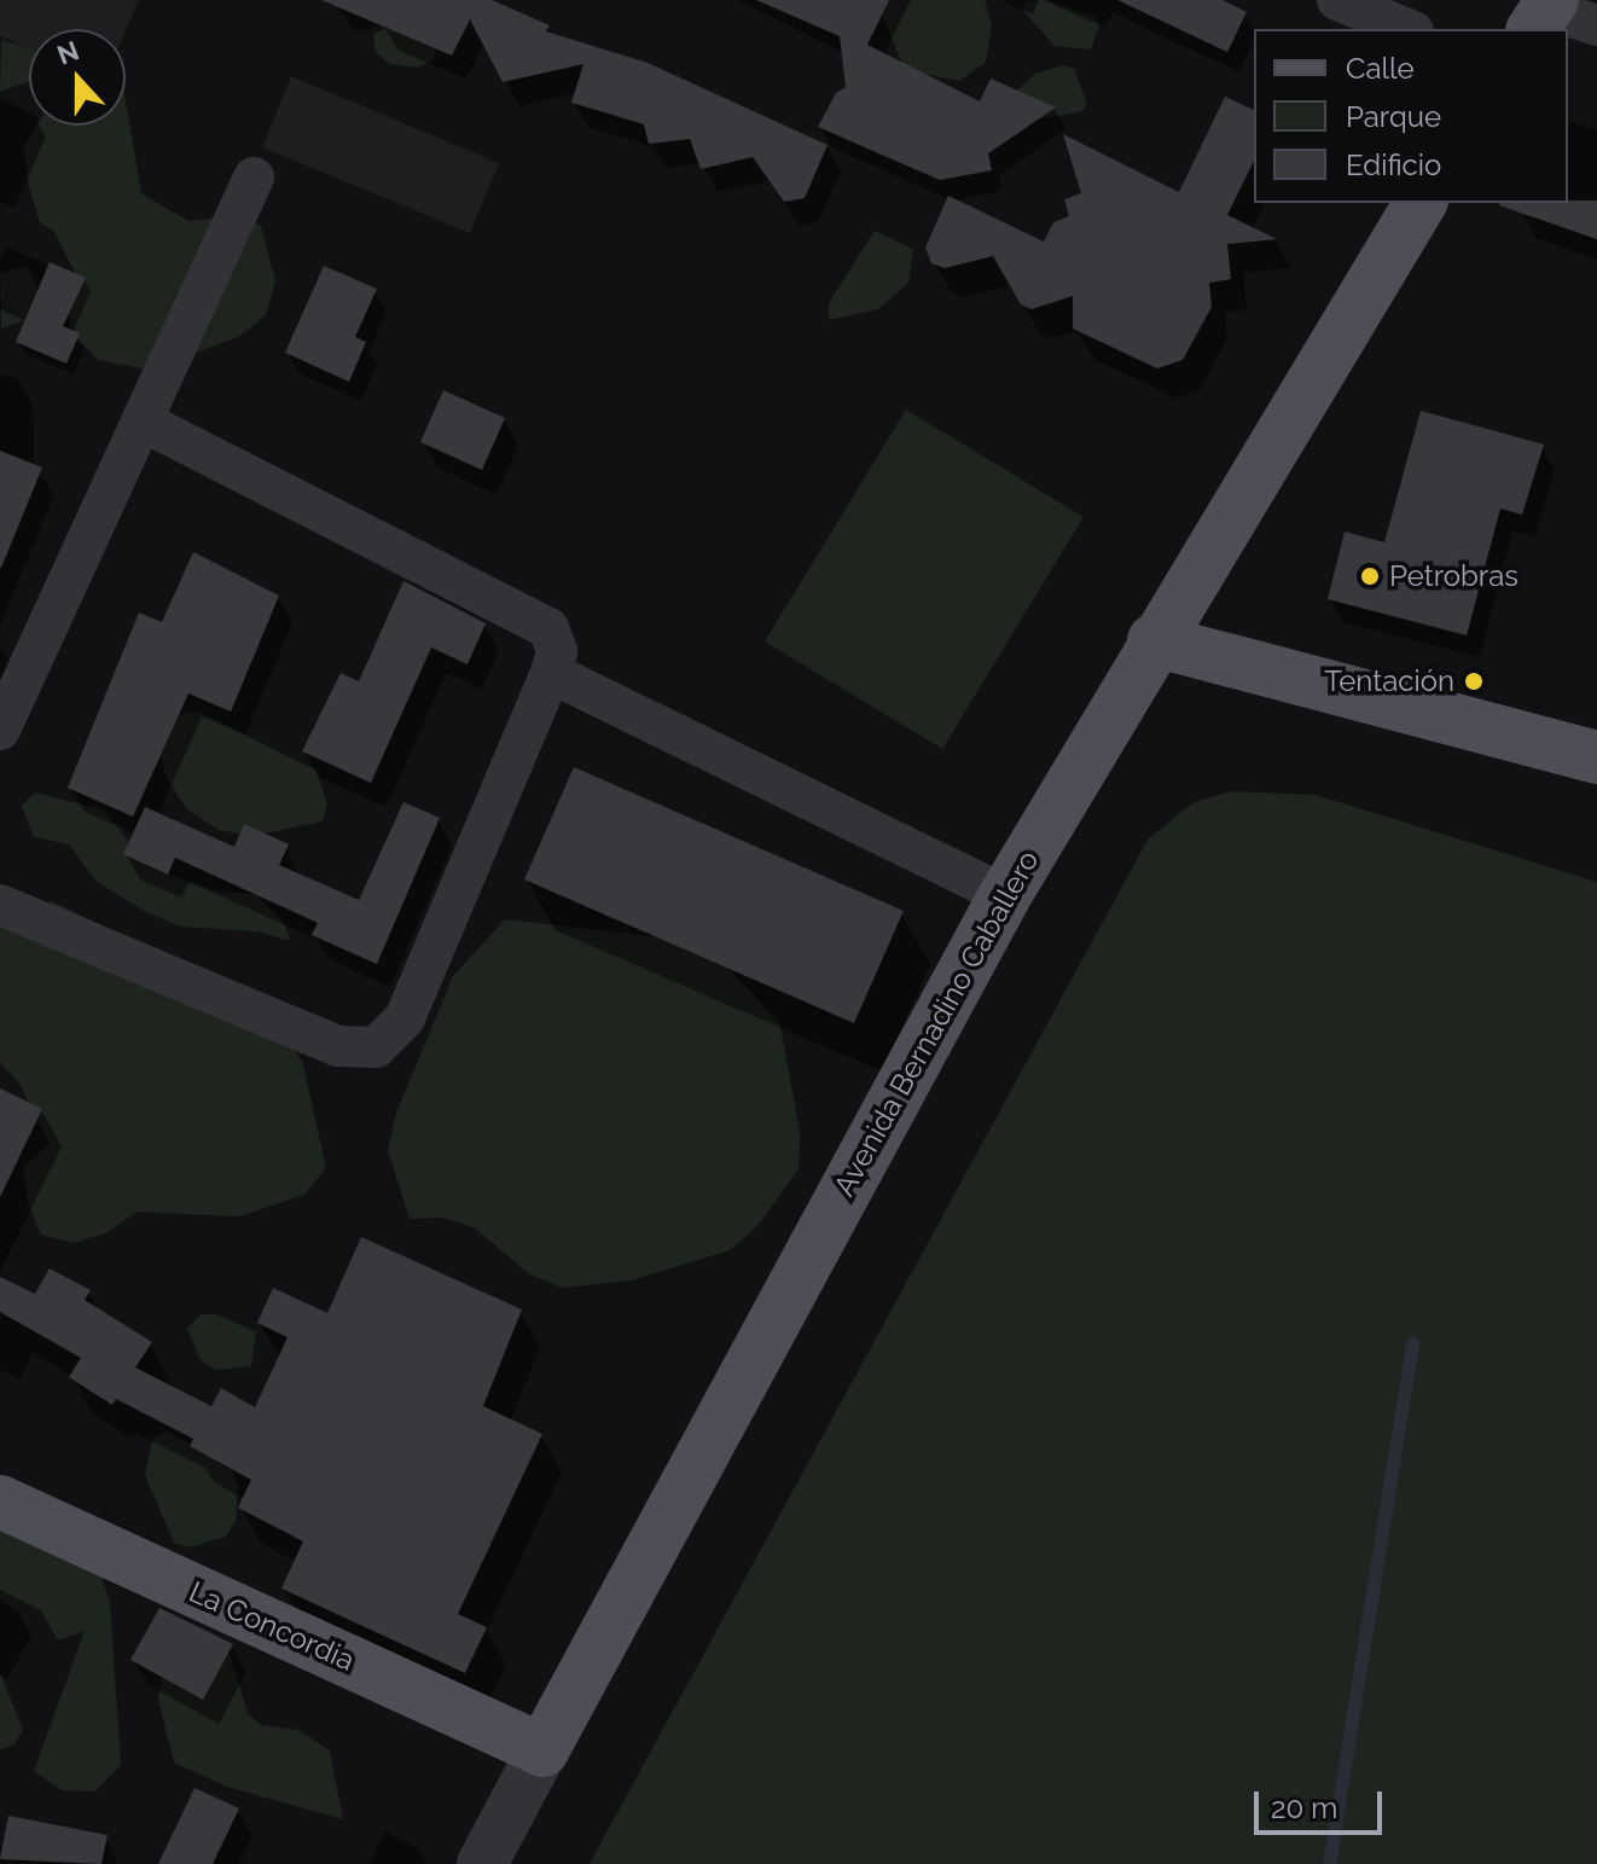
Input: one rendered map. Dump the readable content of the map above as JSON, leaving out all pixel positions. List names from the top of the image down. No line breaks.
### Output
{"streets":{"main road":["Avenida Bernadino Caballero","La Concordia"]},"crossings":[["Avenida Bernadino Caballero","La Concordia"]],"places":["Petrobras","Tentación"],"legend":["Calle","Parque","Edificio"],"scale_bar":"20 m","north":"top"}
